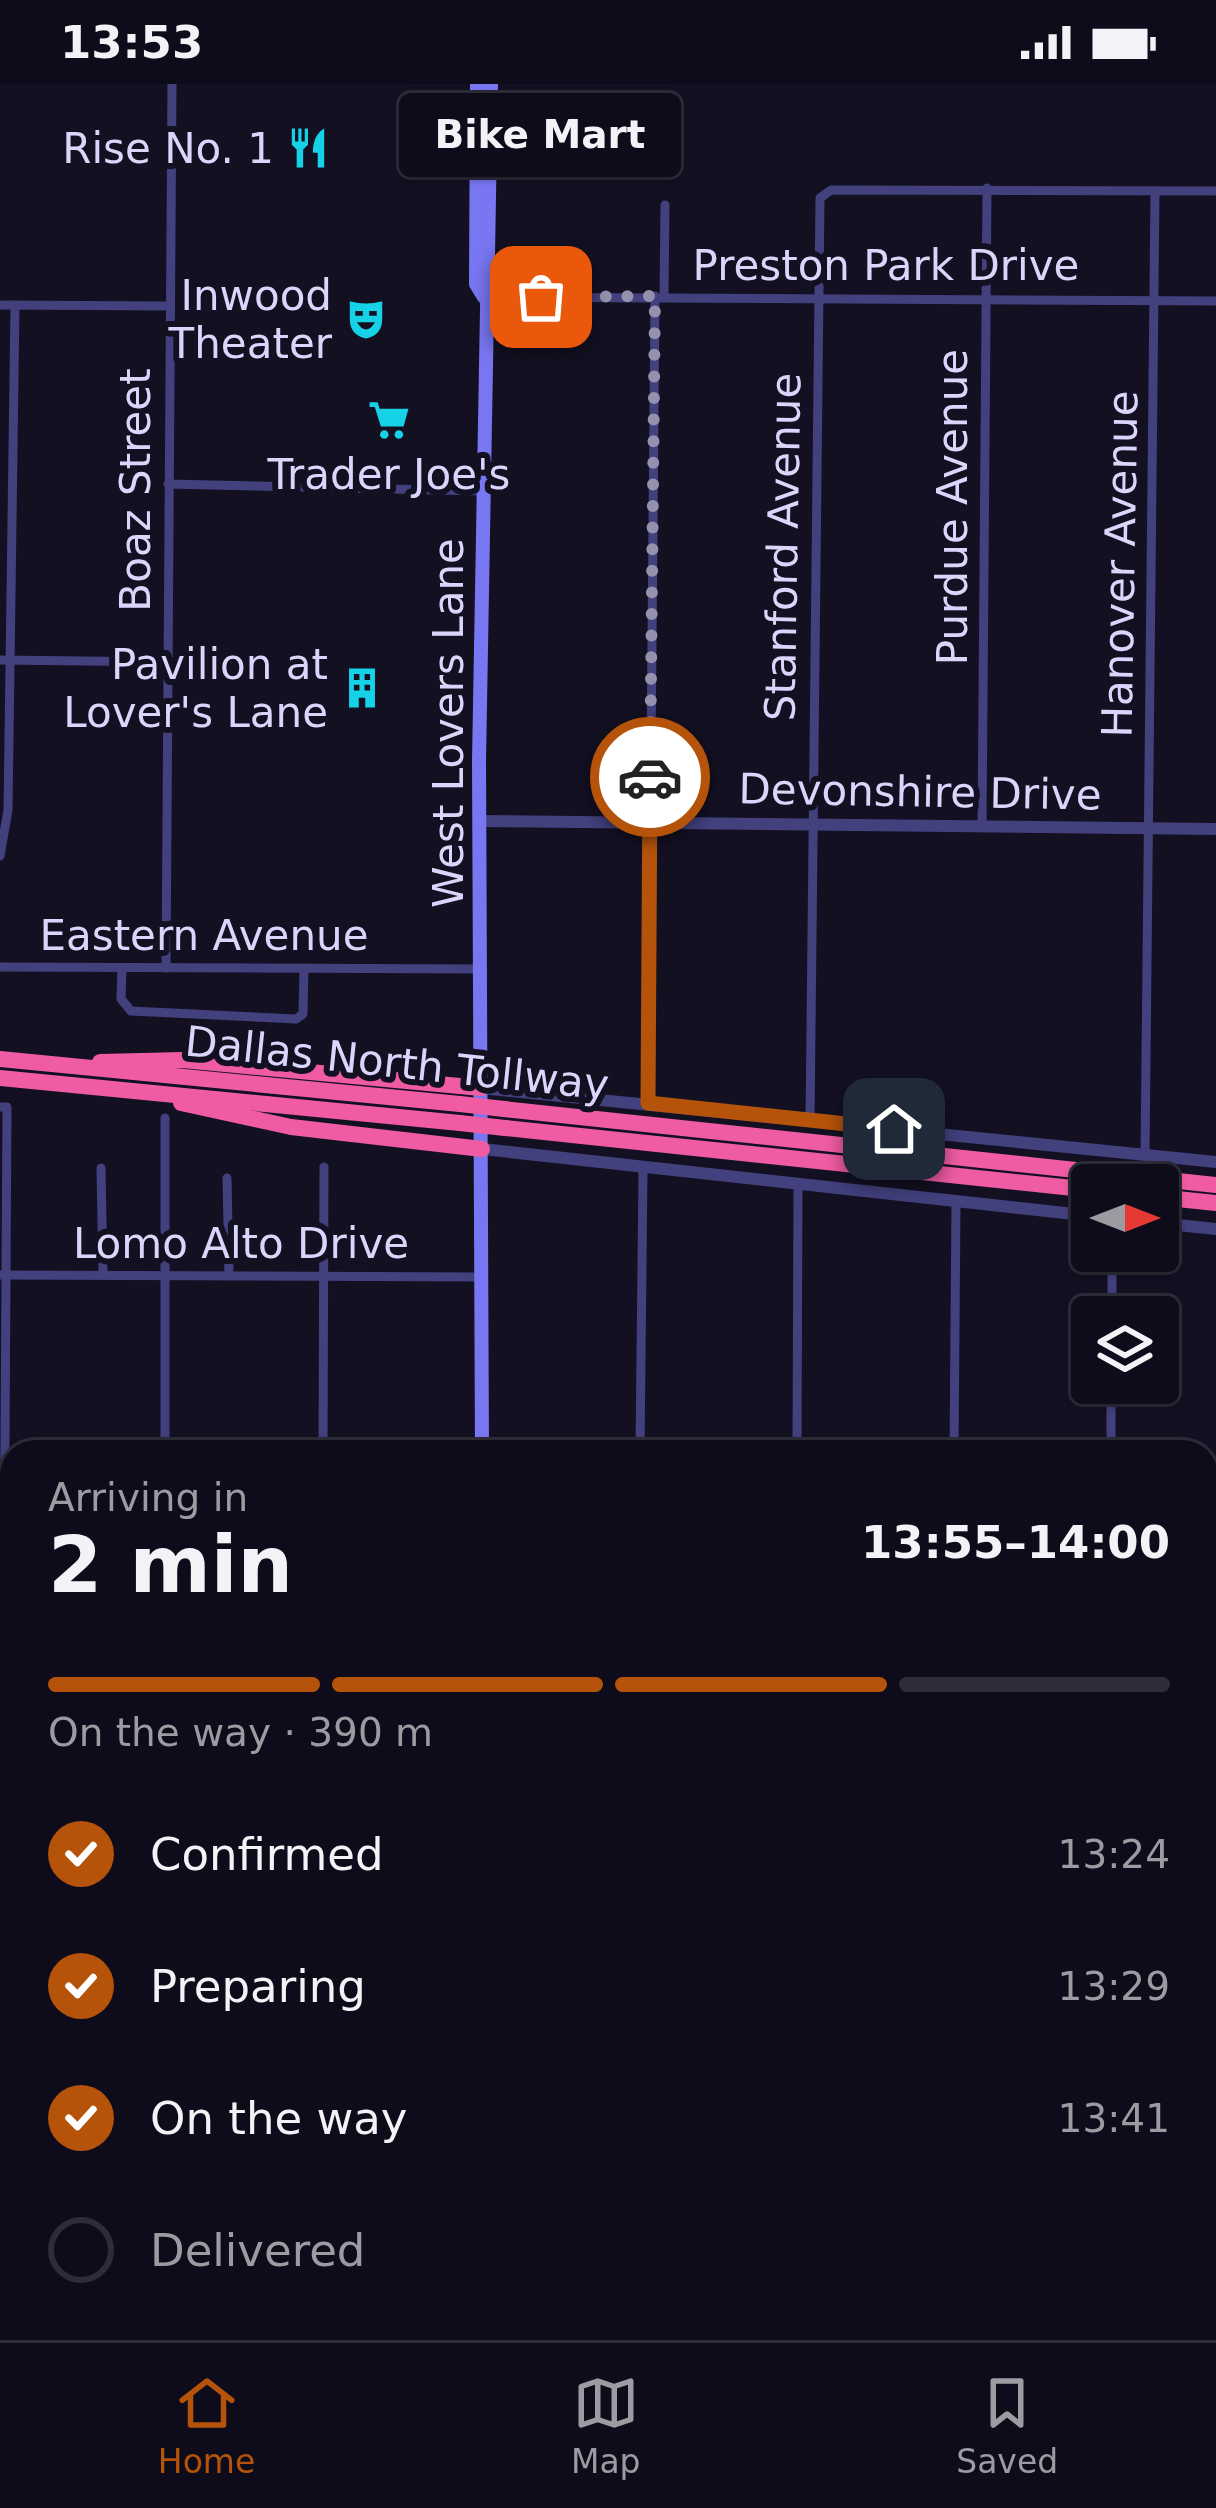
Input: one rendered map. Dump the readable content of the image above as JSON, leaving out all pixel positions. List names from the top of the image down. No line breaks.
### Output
{"streets":{"highway":["Dallas North Tollway"],"main road":["West Lovers Lane"],"street":["Preston Park Drive","Boaz Street","Purdue Avenue","Stanford Avenue","Hanover Avenue","Devonshire Drive","Eastern Avenue","Lomo Alto Drive"]},"crossings":[["Preston Park Drive","Purdue Avenue"],["Preston Park Drive","Stanford Avenue"],["Preston Park Drive","Hanover Avenue"],["Preston Park Drive","West Lovers Lane"],["Boaz Street","Eastern Avenue"],["Purdue Avenue","Stanford Avenue"],["Purdue Avenue","Devonshire Drive"],["Stanford Avenue","Devonshire Drive"],["Hanover Avenue","Devonshire Drive"],["West Lovers Lane","Devonshire Drive"],["West Lovers Lane","Eastern Avenue"],["West Lovers Lane","Lomo Alto Drive"]],"places":{"restaurant":["Rise No. 1"],"other":["Bike Mart"],"theatre":["Inwood Theater"],"supermarket":["Trader Joe's"],"building":["Pavilion at Lover's Lane"]},"north":"right","page":{"status":"13:53","bubble":"Bike Mart","heading":["2 min","Arriving in","13:55–14:00"],"bar":"On the way · 390 m","list":[["Confirmed","13:24"],["Preparing","13:29"],["On the way","13:41"],"Delivered"],"tabs":["Home","Map","Saved"]}}
